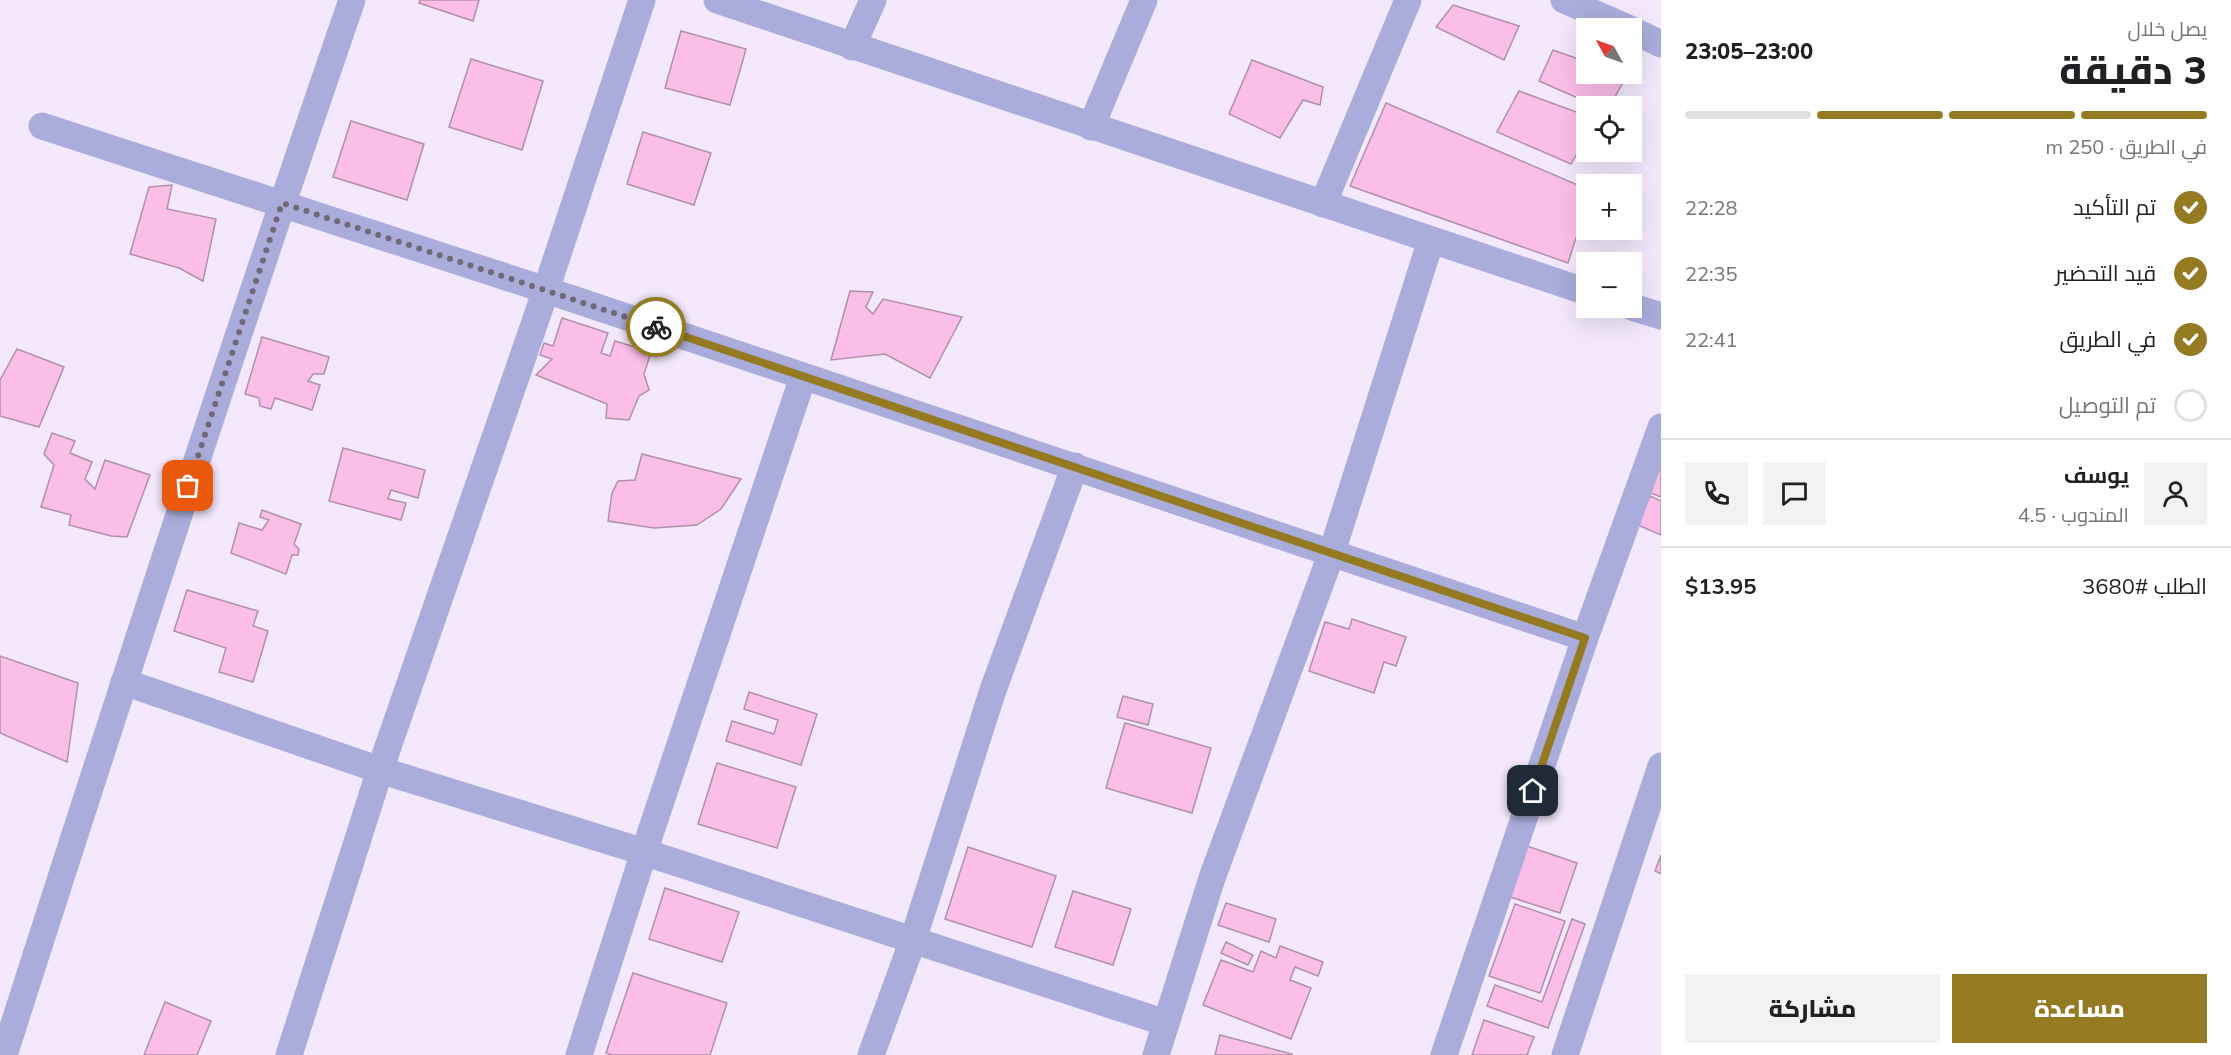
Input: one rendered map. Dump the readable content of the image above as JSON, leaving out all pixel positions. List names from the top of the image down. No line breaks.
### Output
{"north":"top left","page":{"heading":["3 دقيقة","يصل خلال","23:00–23:05"],"panel":["يوسف","المندوب · 4.5","الطلب #3680","$13.95"],"map_buttons":["+","−"],"bar":"في الطريق · 250 m","list":[["تم التأكيد","22:28"],["قيد التحضير","22:35"],["في الطريق","22:41"],"تم التوصيل"],"buttons":["مساعدة","مشاركة"]}}
